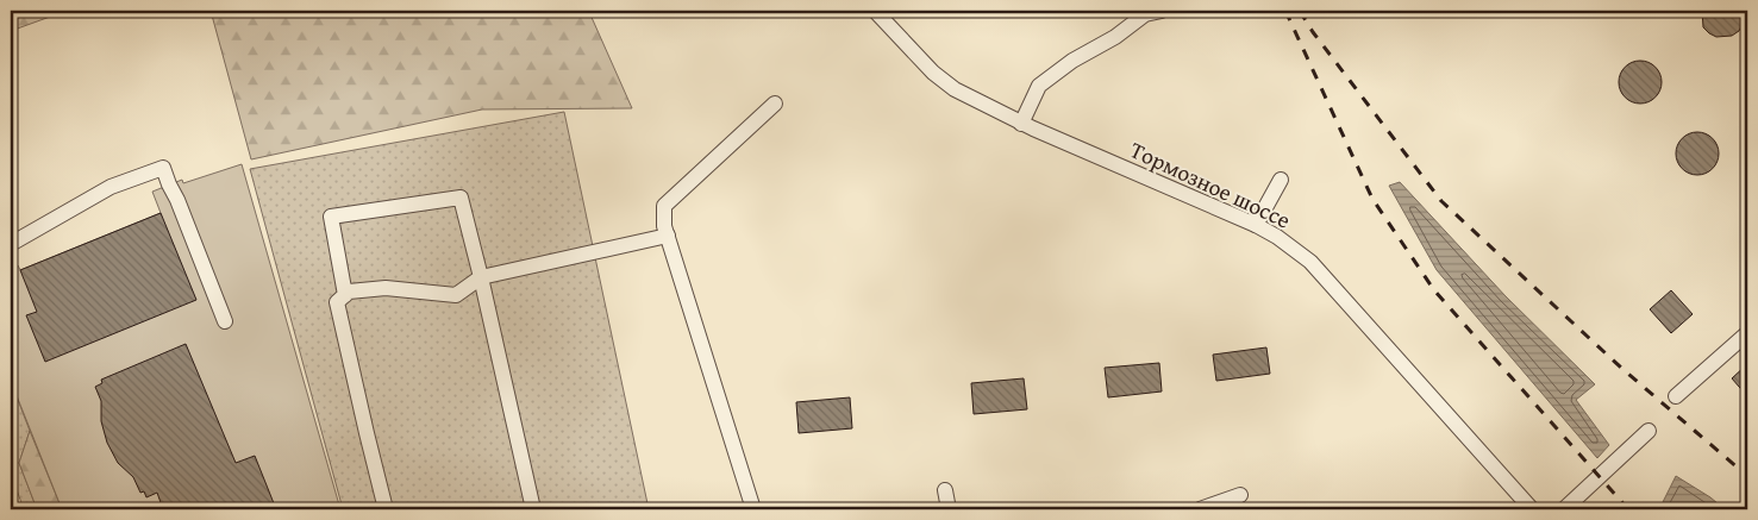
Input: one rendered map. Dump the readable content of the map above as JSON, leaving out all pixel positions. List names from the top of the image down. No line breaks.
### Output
{"streets":{"street":["Тормозное шоссе"]}}
